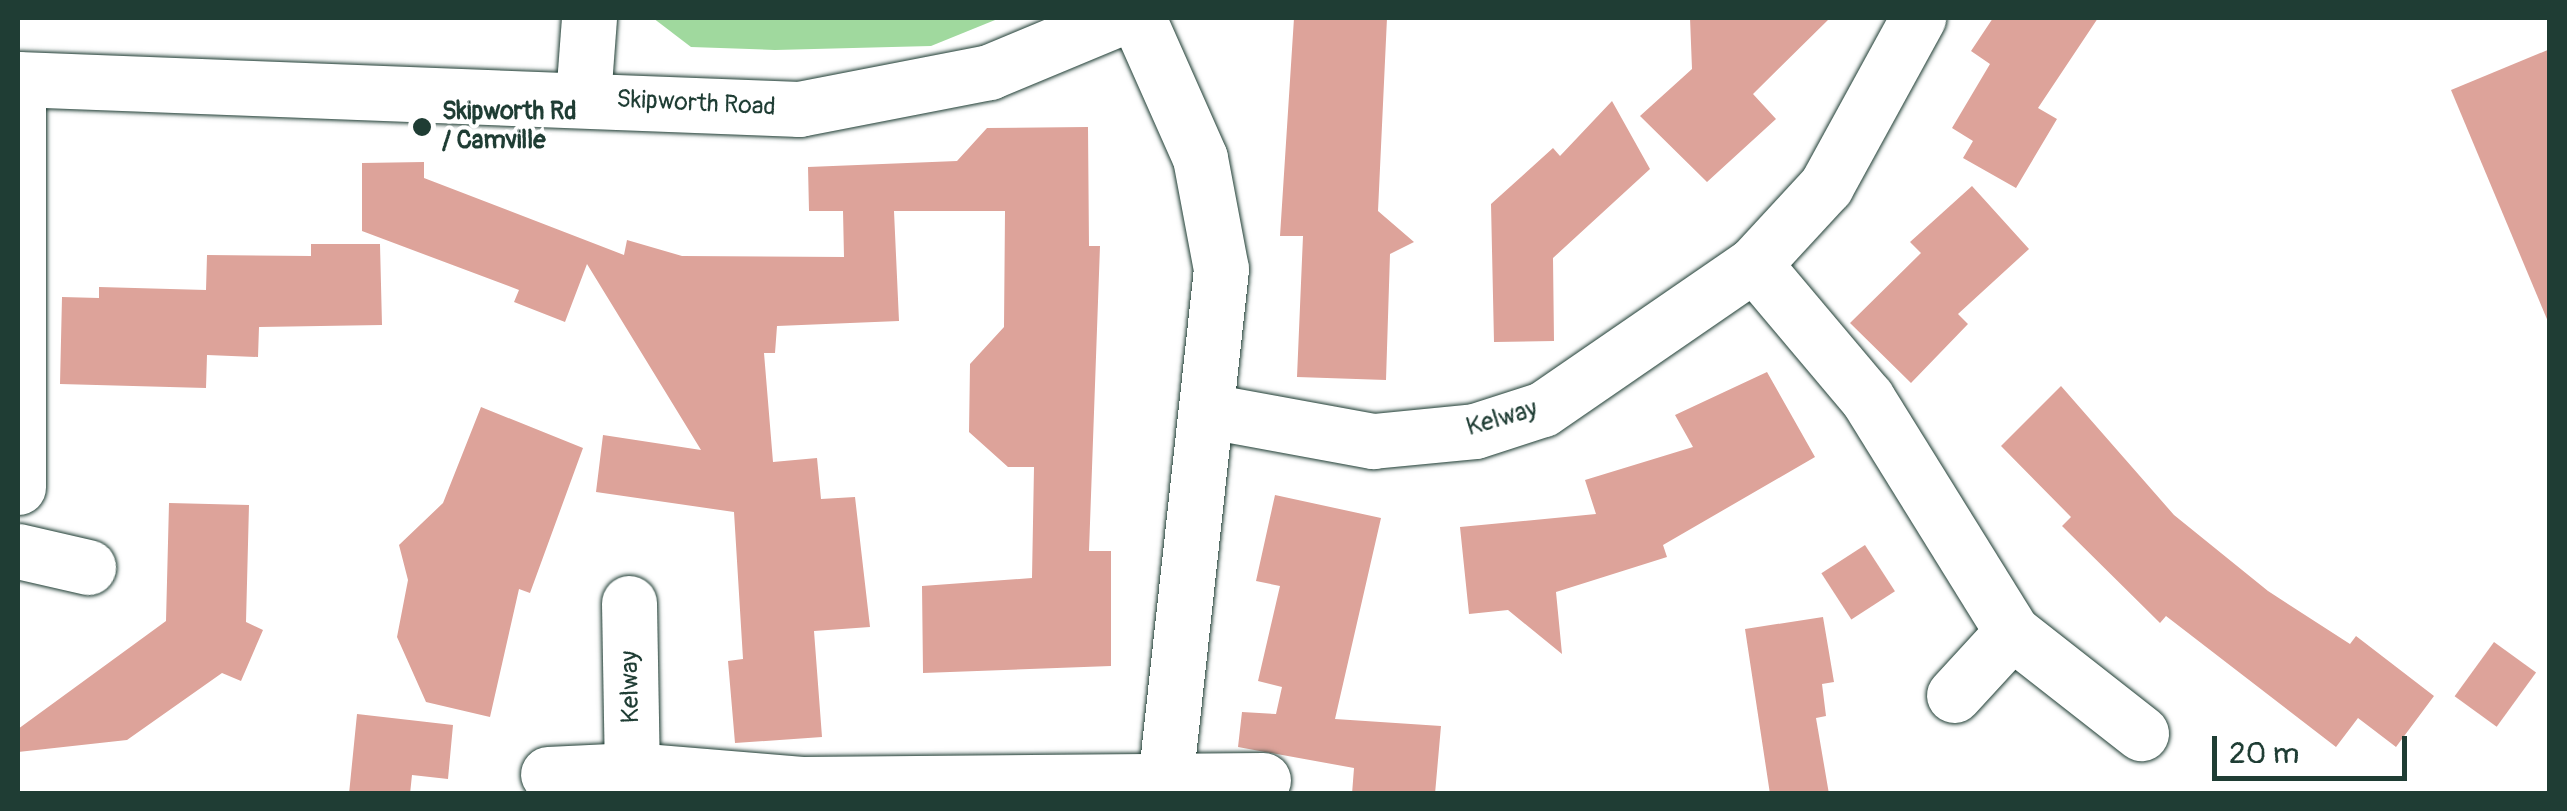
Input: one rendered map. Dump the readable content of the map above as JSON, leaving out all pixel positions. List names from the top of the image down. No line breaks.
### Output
{"streets":{"street":["Skipworth Road","Kelway"]},"places":["Skipworth Rd / Camville"],"scale_bar":"20 m"}
